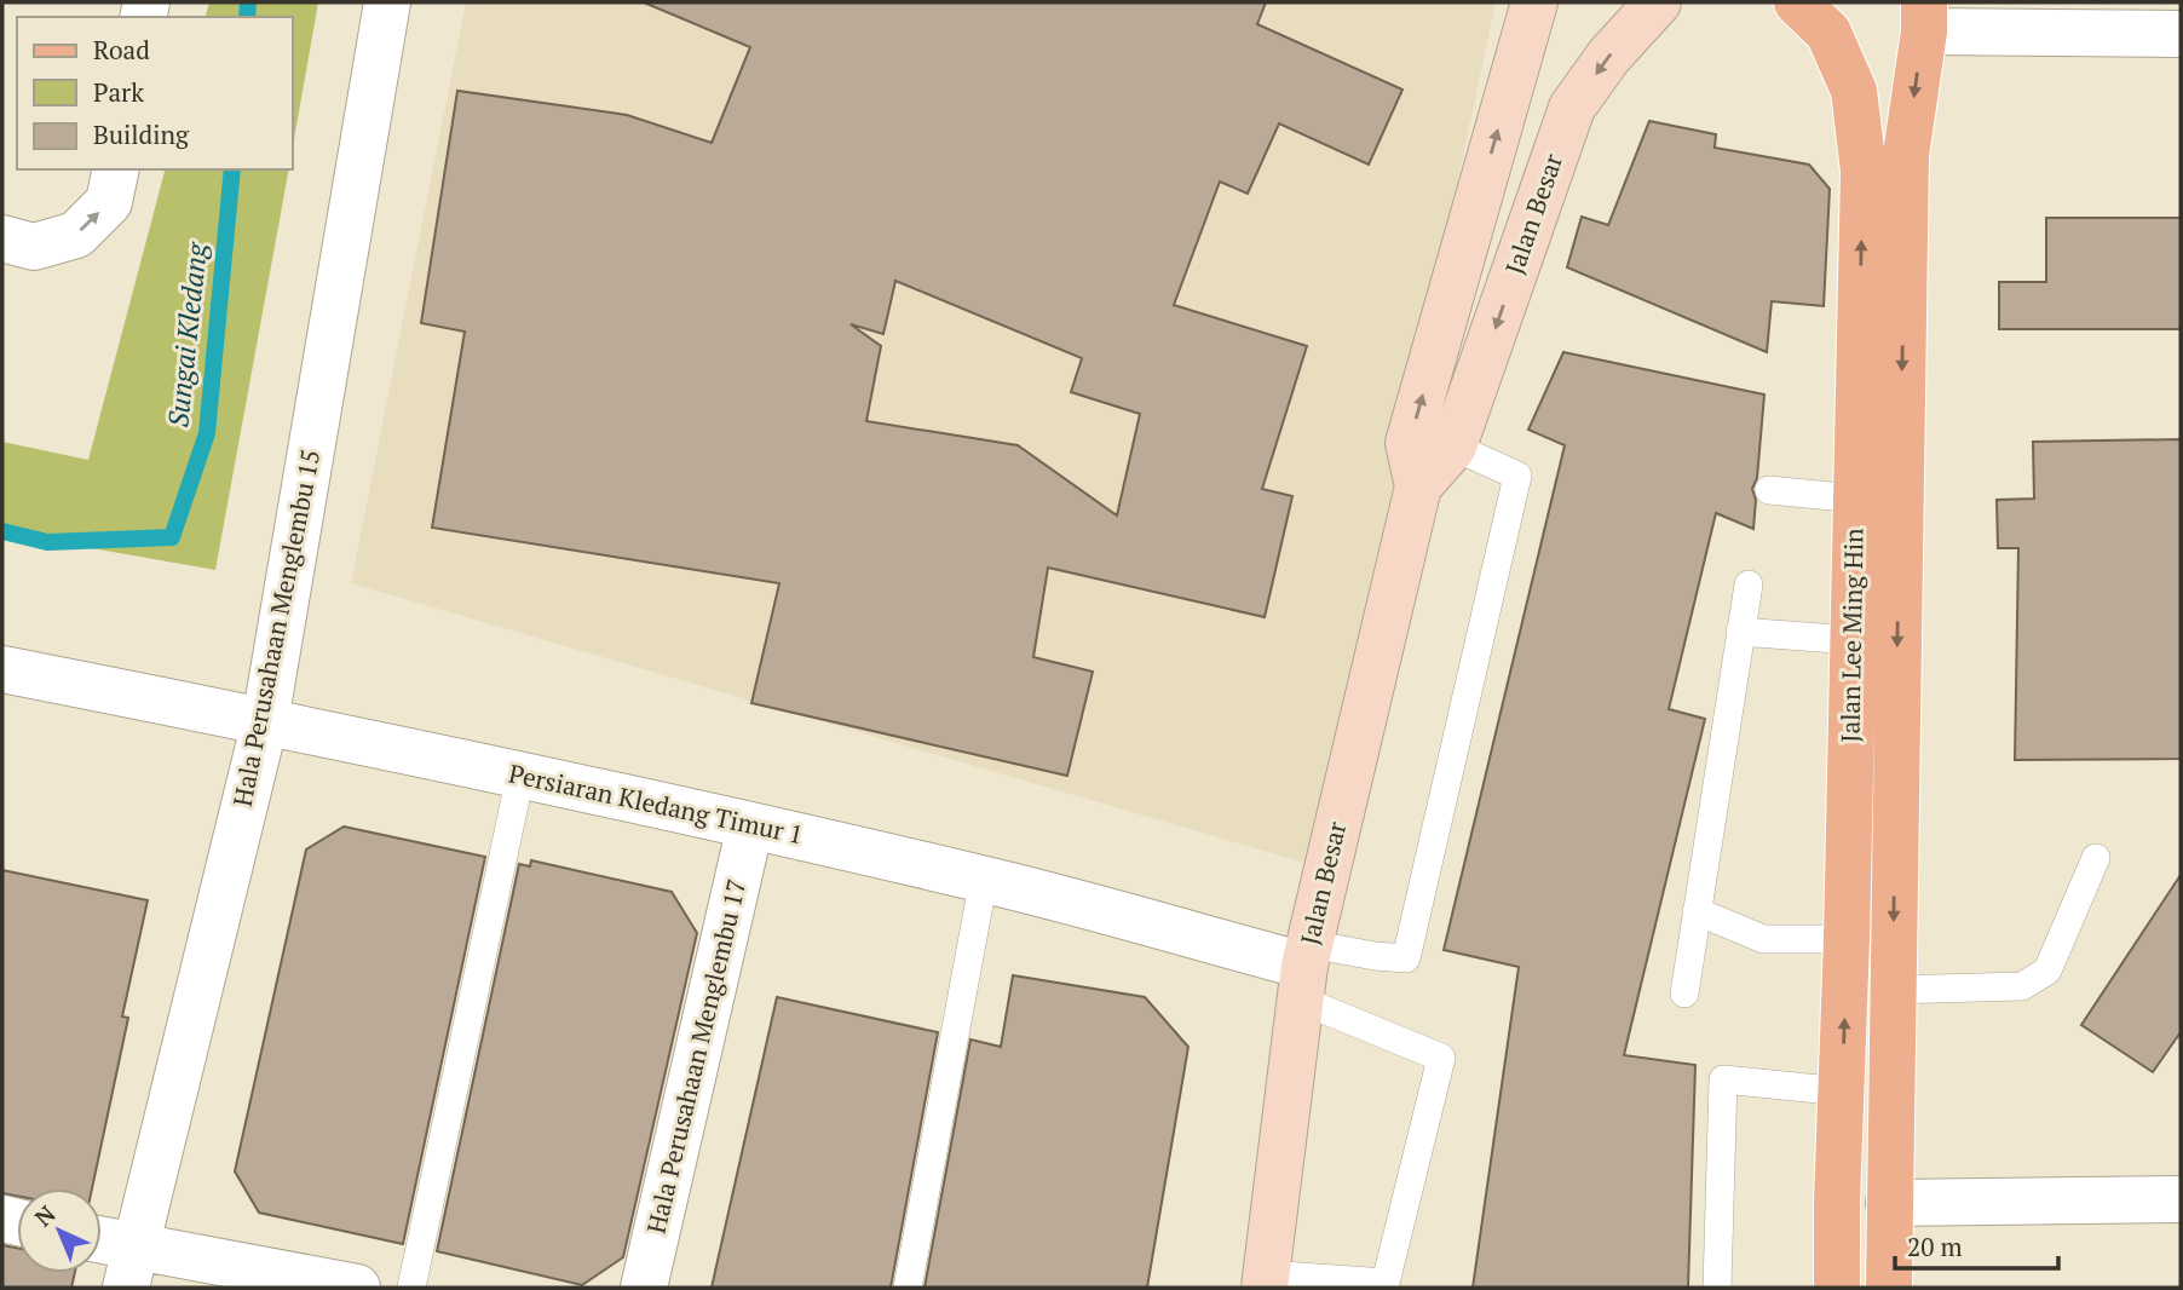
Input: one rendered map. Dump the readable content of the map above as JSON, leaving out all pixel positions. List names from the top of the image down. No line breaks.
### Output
{"streets":{"main road":["Jalan Besar","Jalan Lee Ming Hin"],"street":["Hala Perusahaan Menglembu 15","Persiaran Kledang Timur 1","Hala Perusahaan Menglembu 17"]},"crossings":[["Jalan Besar","Persiaran Kledang Timur 1"],["Hala Perusahaan Menglembu 15","Persiaran Kledang Timur 1"],["Persiaran Kledang Timur 1","Hala Perusahaan Menglembu 17"]],"water":["Sungai Kledang"],"legend":["Road","Park","Building"],"scale_bar":"20 m","north":"top left"}
